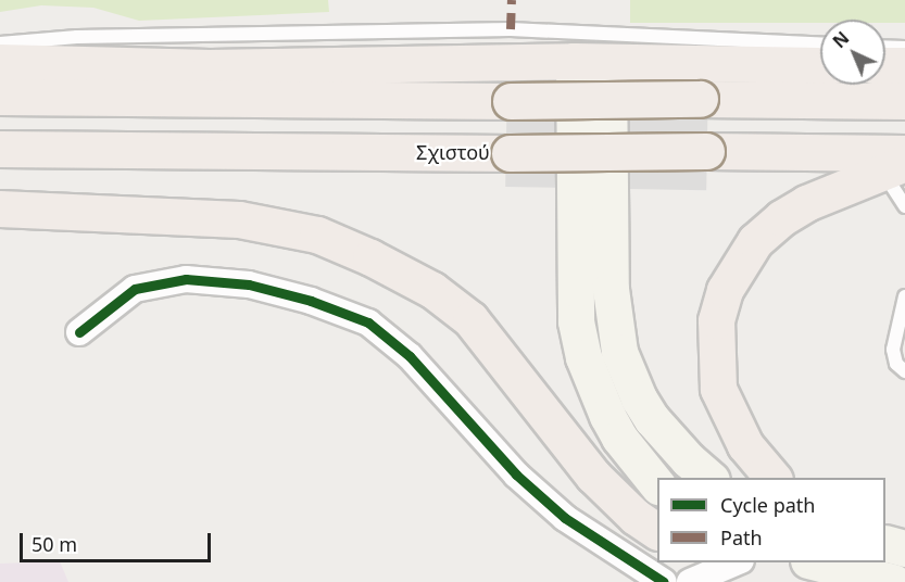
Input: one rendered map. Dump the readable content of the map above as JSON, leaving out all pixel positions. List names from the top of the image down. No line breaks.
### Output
{"streets":{"main road":["Σχιστού"]},"legend":["Cycle path","Path"],"scale_bar":"50 m","north":"top left"}
